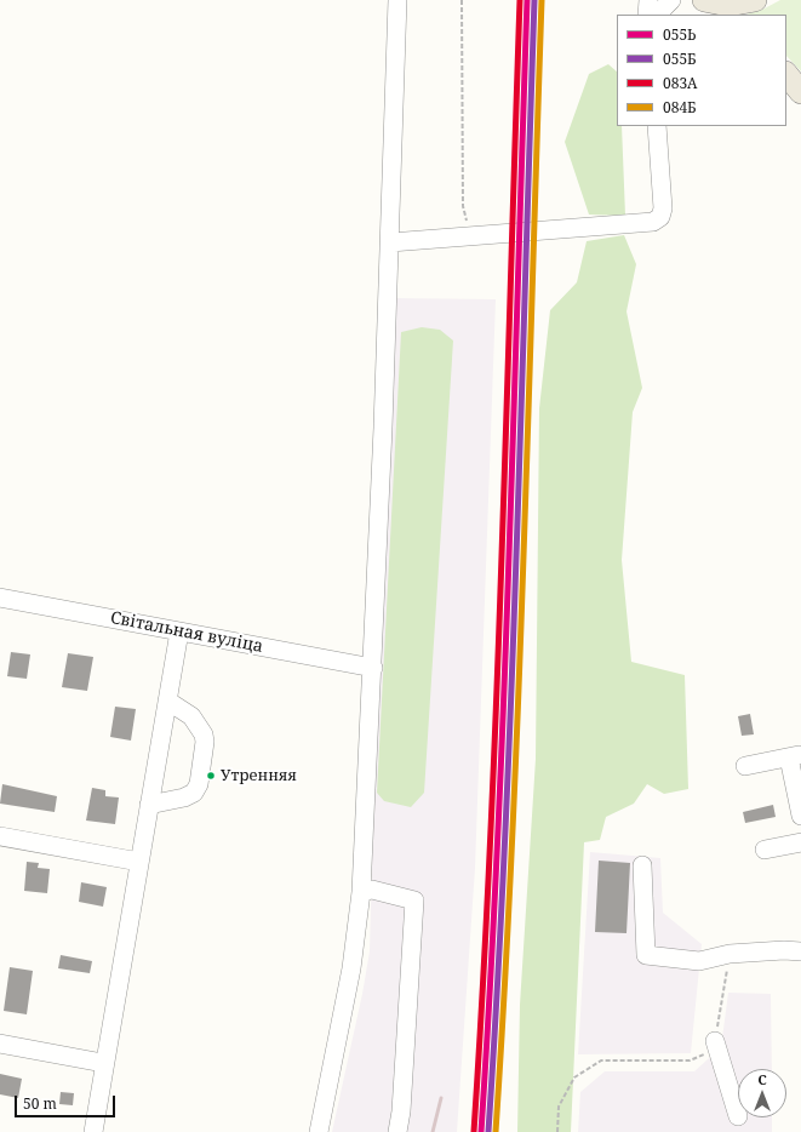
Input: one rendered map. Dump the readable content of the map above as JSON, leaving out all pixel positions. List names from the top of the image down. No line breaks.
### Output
{"streets":{"street":["Світальная вуліца"]},"places":["Утренняя"],"lines":["transit line 055Ь","transit line 055Б","transit line 083А","transit line 084Б"],"legend":["055Ь","055Б","083А","084Б"],"scale_bar":"50 m","north":"top"}
